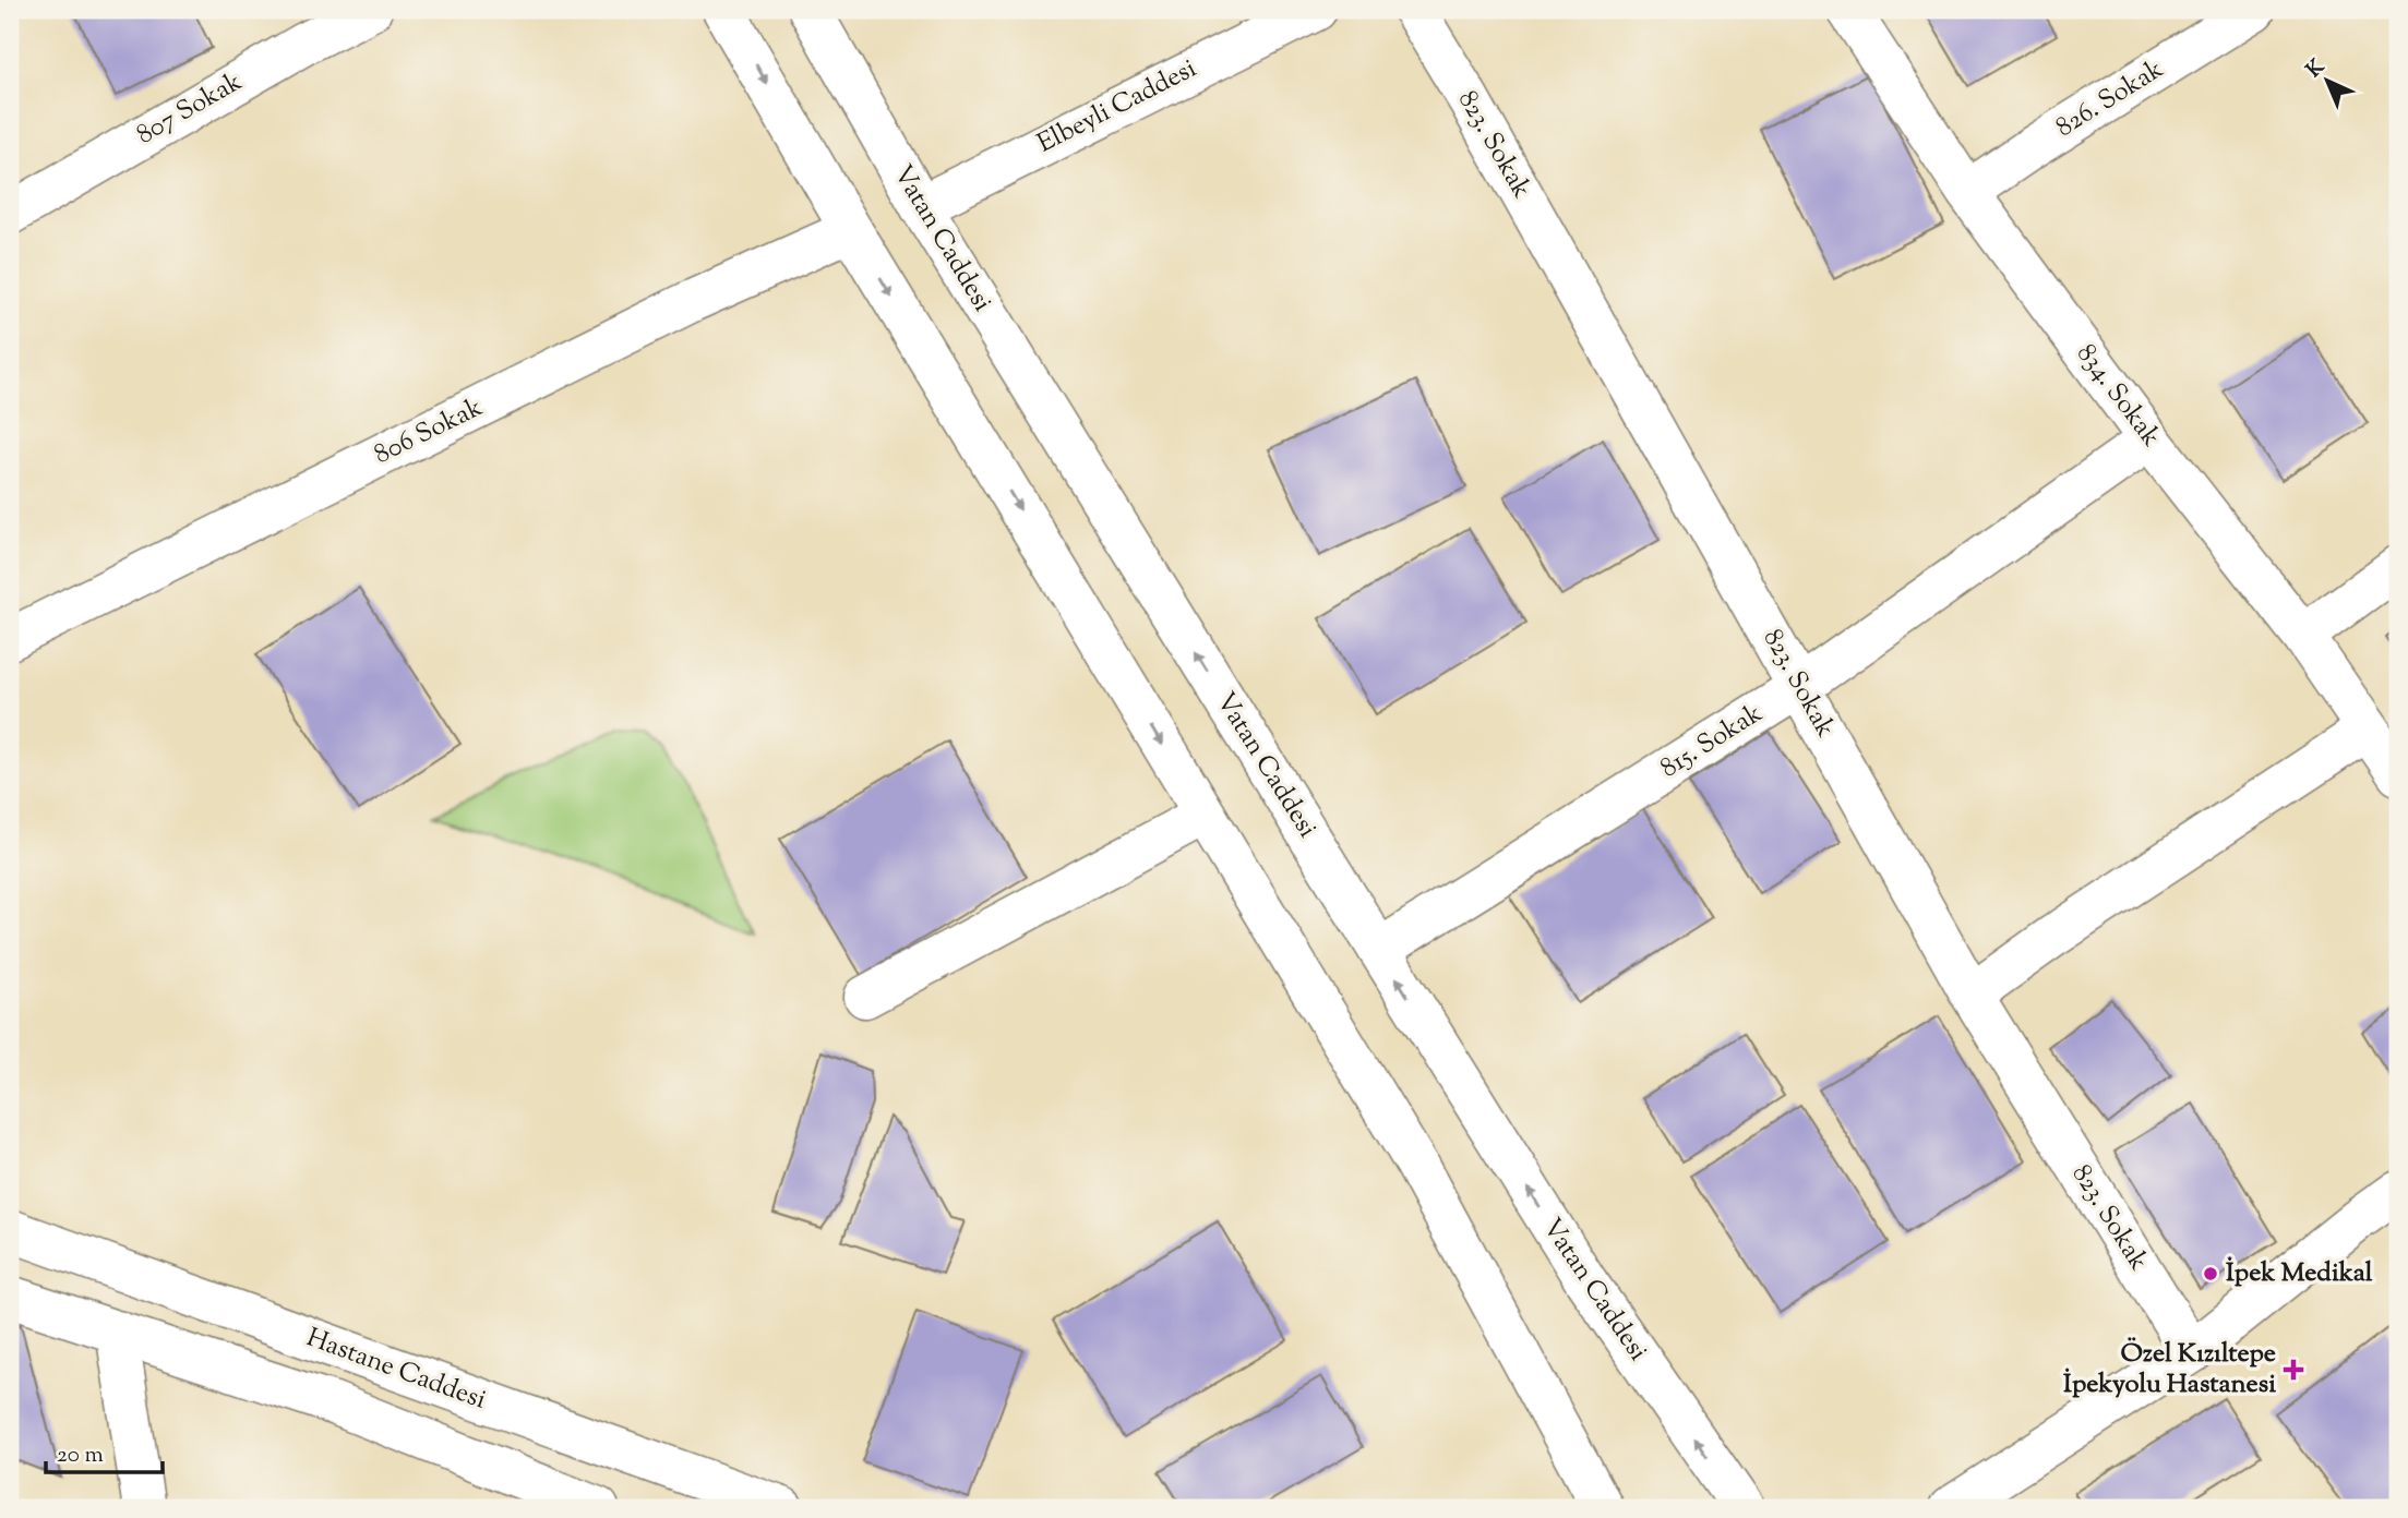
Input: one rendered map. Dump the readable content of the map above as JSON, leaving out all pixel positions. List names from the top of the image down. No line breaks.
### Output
{"streets":{"main road":["826. Sokak","Elbeyli Caddesi","807 Sokak","823. Sokak","Vatan Caddesi","834. Sokak","806 Sokak","815. Sokak","Hastane Caddesi"]},"crossings":[["826. Sokak","834. Sokak"],["Elbeyli Caddesi","Vatan Caddesi"],["823. Sokak","815. Sokak"],["Vatan Caddesi","815. Sokak"],["834. Sokak","815. Sokak"]],"places":{"other":["İpek Medikal"],"health":["Özel Kızıltepe İpekyolu Hastanesi"]},"scale_bar":"20 m","north":"top left"}
